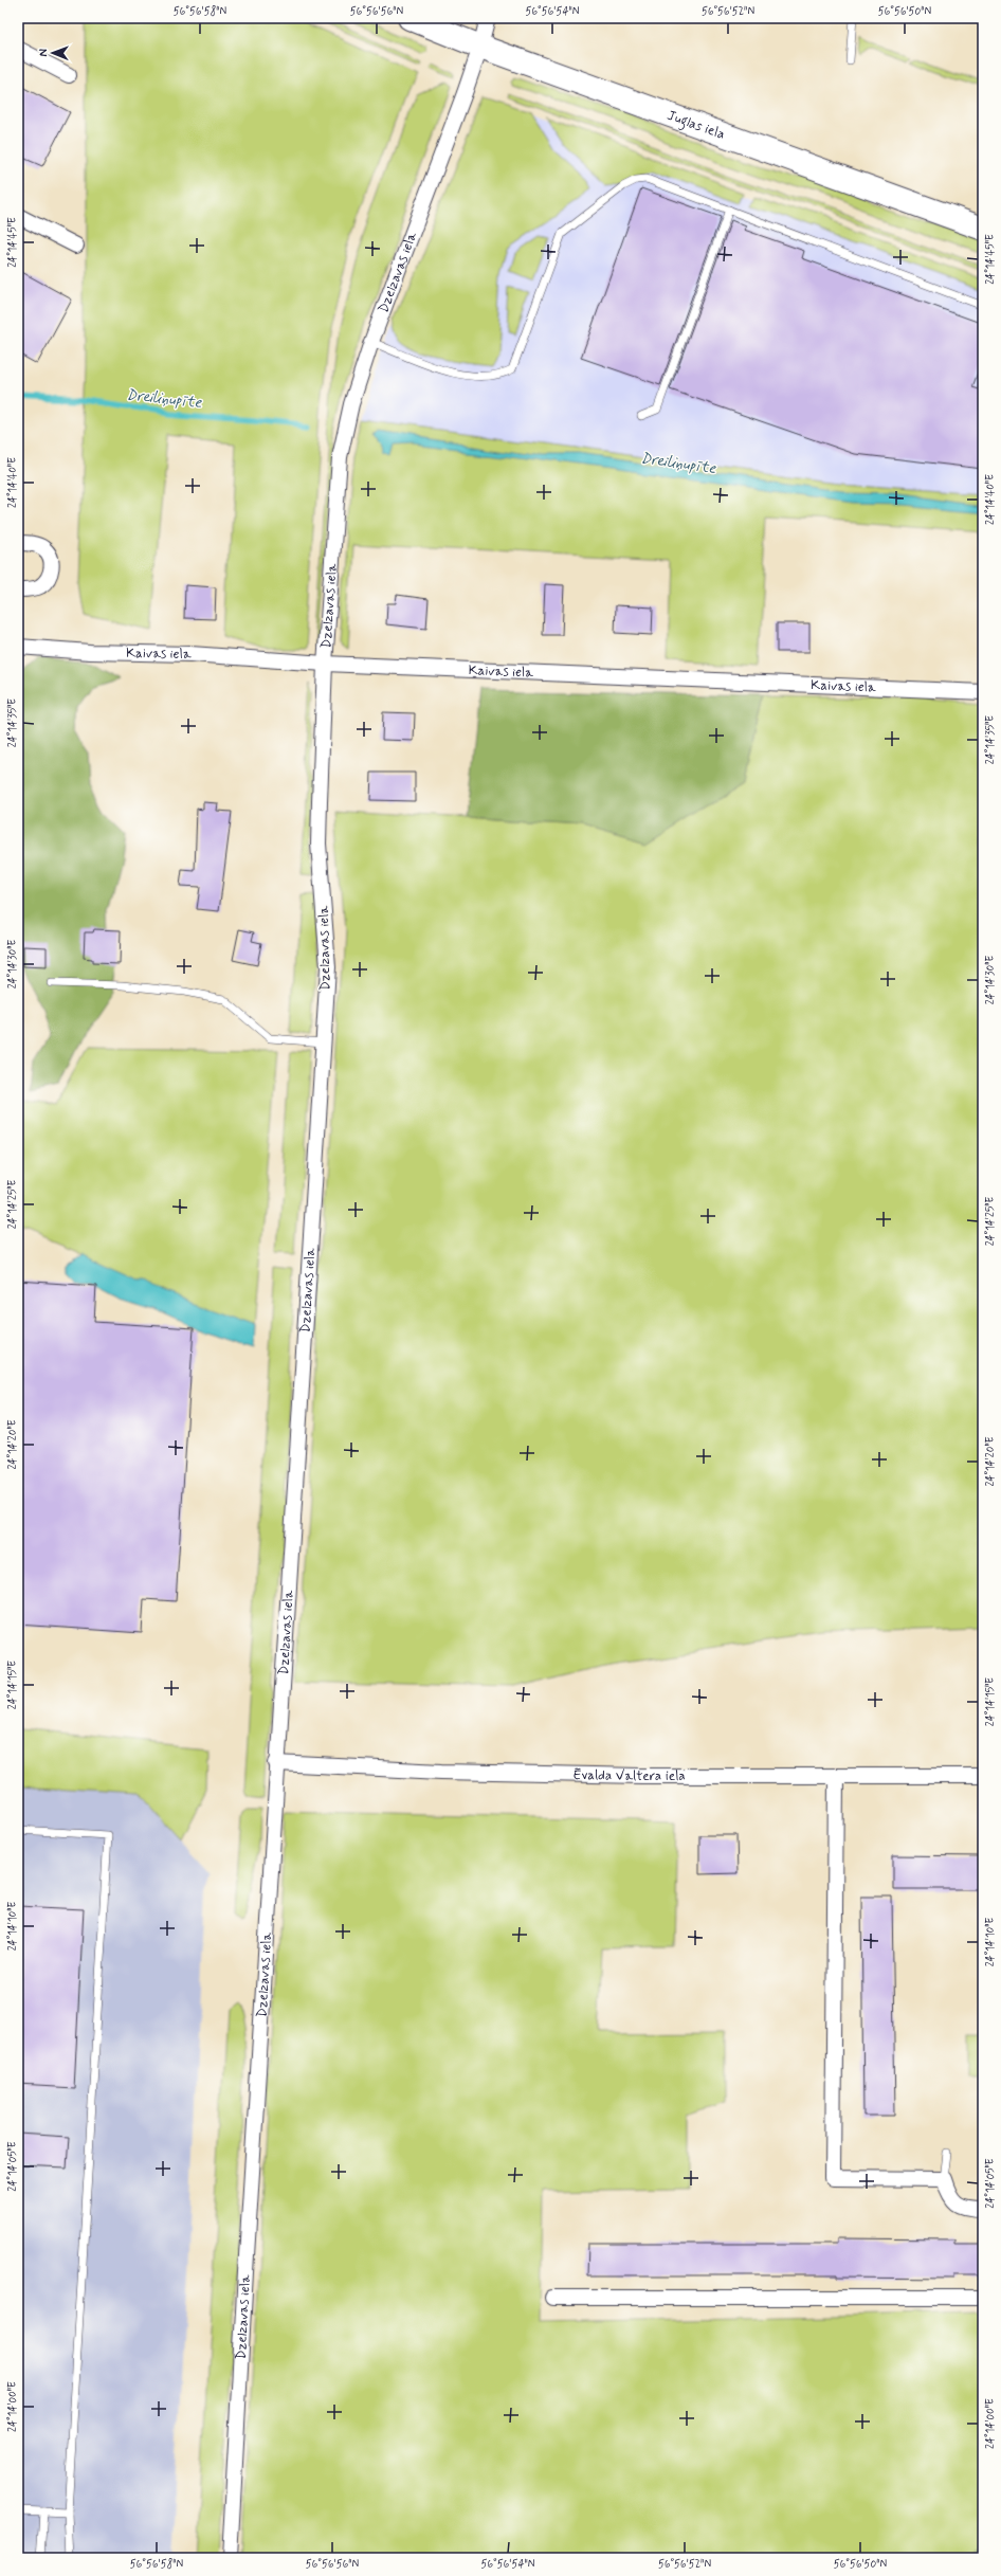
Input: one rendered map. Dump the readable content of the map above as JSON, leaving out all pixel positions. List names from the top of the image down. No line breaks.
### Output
{"streets":{"main road":["Juglas iela"],"street":["Dzelzavas iela","Kaivas iela","Ēvalda Valtera iela"]},"crossings":[["Juglas iela","Dzelzavas iela"],["Dzelzavas iela","Kaivas iela"],["Dzelzavas iela","Ēvalda Valtera iela"]],"water":["Dreiliņupīte"],"north":"left","coordinates":["56°56'58\"N","56°56'56\"N","56°56'54\"N","56°56'52\"N","56°56'50\"N","24°14'45\"E","24°14'40\"E","24°14'35\"E","24°14'30\"E","24°14'25\"E","24°14'20\"E","24°14'15\"E","24°14'10\"E","24°14'05\"E","24°14'00\"E"]}
